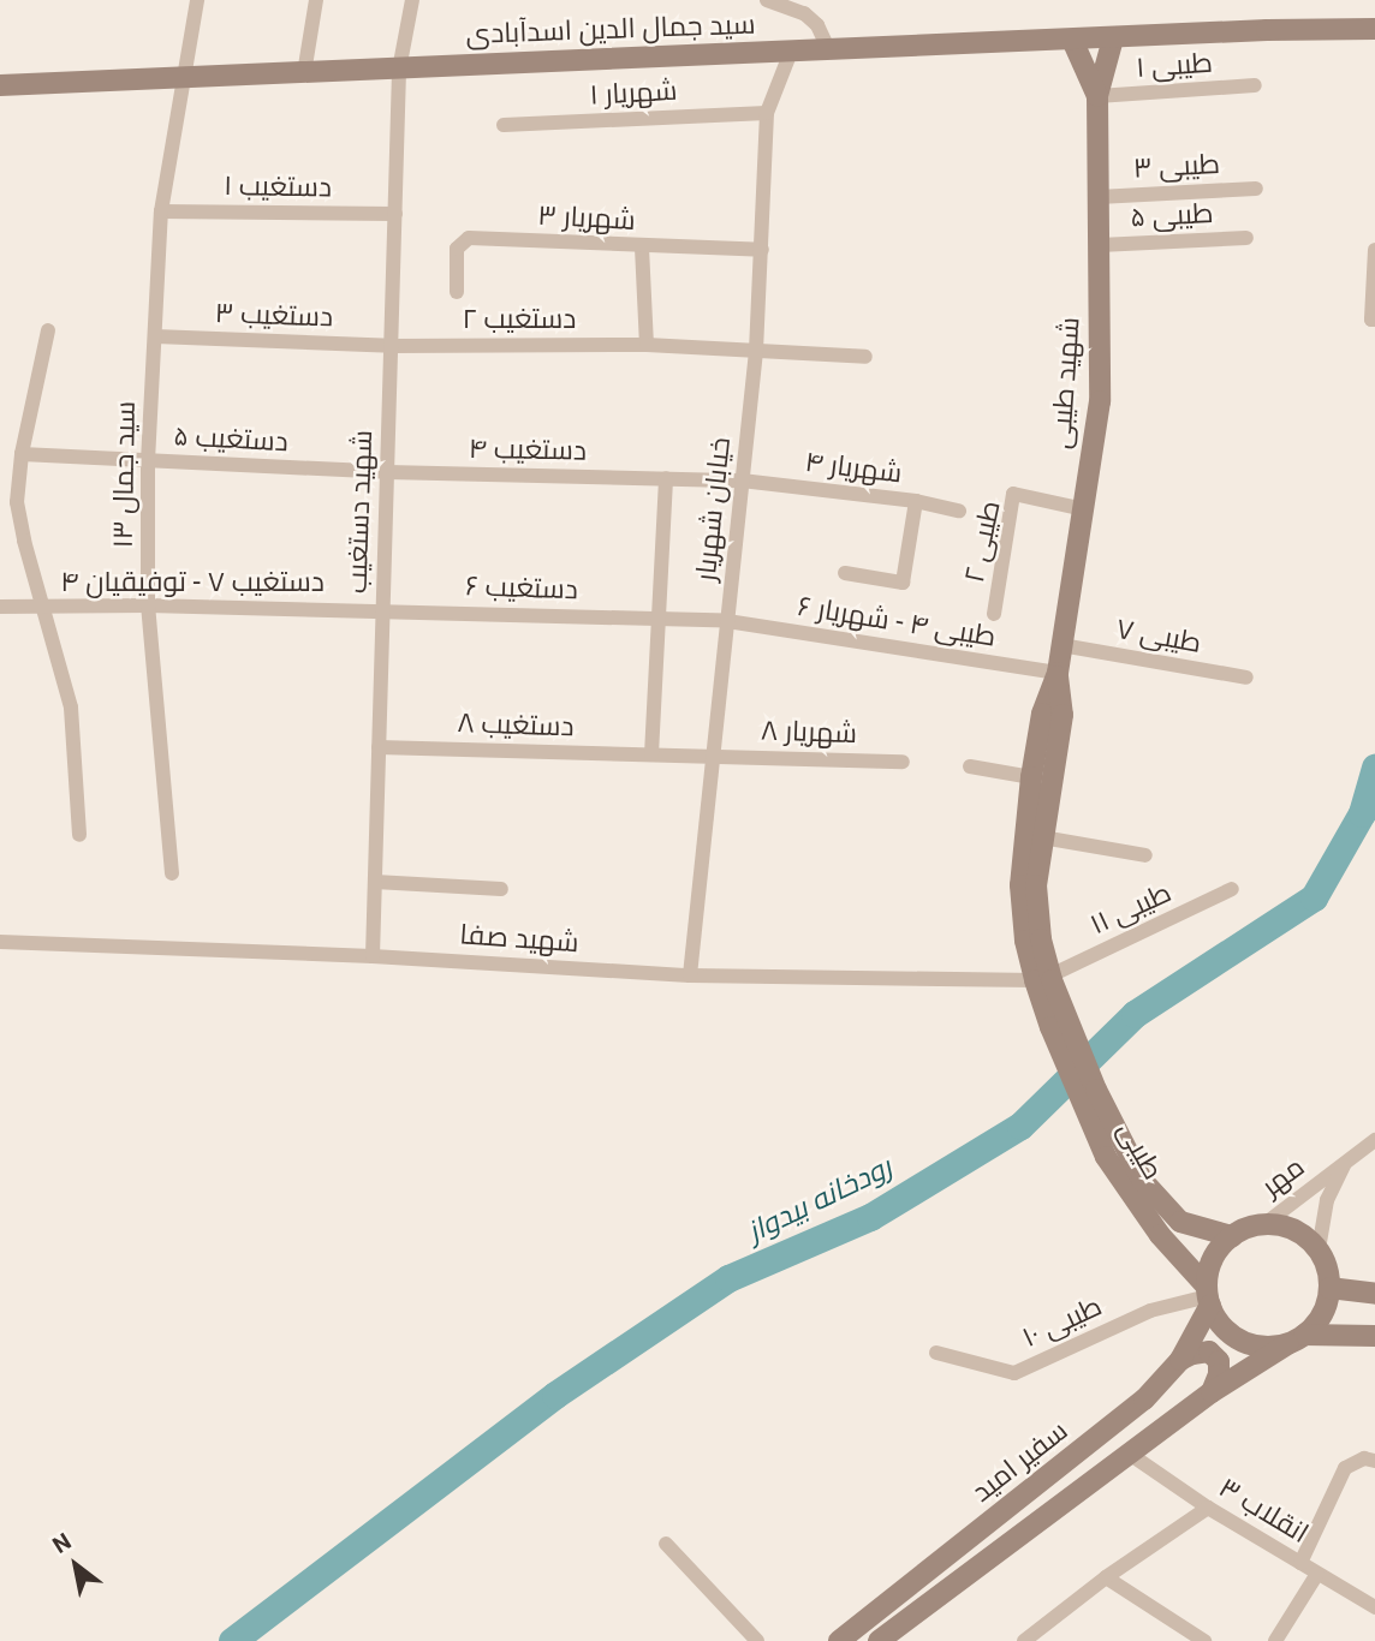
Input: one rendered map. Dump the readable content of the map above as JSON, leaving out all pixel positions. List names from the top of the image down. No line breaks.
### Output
{"streets":{"street":["سید جمال الدین اسدآبادی","طیبی ۱","شهریار ۱","طیبی ۳","دستغیب ۱","طیبی ۵","شهریار ۳","دستغیب ۳","دستغیب ۲","شهید طیبی","دستغیب ۵","دستغیب ۴","شهریار ۴","سید جمال ۱۳","خیابان شهریار","شهید دستغیب","طیبی ۲","دستغیب ۷ - توفیقیان ۴","دستغیب ۶","طیبی ۴ - شهریار ۶","طیبی ۷","دستغیب ۸","شهریار ۸","طیبی ۱۱","شهید صفا","طیبی","مهر","طیبی ۱۰","سفیر امید","انقلاب ۳"]},"crossings":[["سید جمال الدین اسدآبادی","شهید طیبی"],["سید جمال الدین اسدآبادی","سید جمال ۱۳"],["سید جمال الدین اسدآبادی","خیابان شهریار"],["سید جمال الدین اسدآبادی","شهید دستغیب"],["طیبی ۱","شهید طیبی"],["شهریار ۱","خیابان شهریار"],["طیبی ۳","شهید طیبی"],["دستغیب ۱","سید جمال ۱۳"],["دستغیب ۱","شهید دستغیب"],["طیبی ۵","شهید طیبی"],["شهریار ۳","خیابان شهریار"],["دستغیب ۳","دستغیب ۲"],["دستغیب ۳","سید جمال ۱۳"],["دستغیب ۳","شهید دستغیب"],["دستغیب ۲","خیابان شهریار"],["دستغیب ۲","شهید دستغیب"],["شهید طیبی","طیبی ۲"],["شهید طیبی","طیبی ۴ - شهریار ۶"],["شهید طیبی","طیبی ۷"],["شهید طیبی","طیبی ۱۱"],["شهید طیبی","شهید صفا"],["شهید طیبی","طیبی"],["دستغیب ۵","دستغیب ۴"],["دستغیب ۵","سید جمال ۱۳"],["دستغیب ۵","شهید دستغیب"],["دستغیب ۴","شهریار ۴"],["دستغیب ۴","خیابان شهریار"],["دستغیب ۴","شهید دستغیب"],["شهریار ۴","خیابان شهریار"],["سید جمال ۱۳","دستغیب ۷ - توفیقیان ۴"],["خیابان شهریار","دستغیب ۶"],["خیابان شهریار","طیبی ۴ - شهریار ۶"],["خیابان شهریار","دستغیب ۸"],["خیابان شهریار","شهریار ۸"],["خیابان شهریار","شهید صفا"],["شهید دستغیب","دستغیب ۷ - توفیقیان ۴"],["شهید دستغیب","دستغیب ۶"],["شهید دستغیب","دستغیب ۸"],["شهید دستغیب","شهید صفا"],["دستغیب ۷ - توفیقیان ۴","دستغیب ۶"],["دستغیب ۶","طیبی ۴ - شهریار ۶"],["دستغیب ۸","شهریار ۸"],["طیبی ۱۱","شهید صفا"],["طیبی","مهر"],["طیبی","طیبی ۱۰"],["طیبی","سفیر امید"],["مهر","طیبی ۱۰"],["مهر","سفیر امید"],["طیبی ۱۰","سفیر امید"],["سفیر امید","انقلاب ۳"]],"water":["رودخانه بیدواز"],"north":"top left"}
